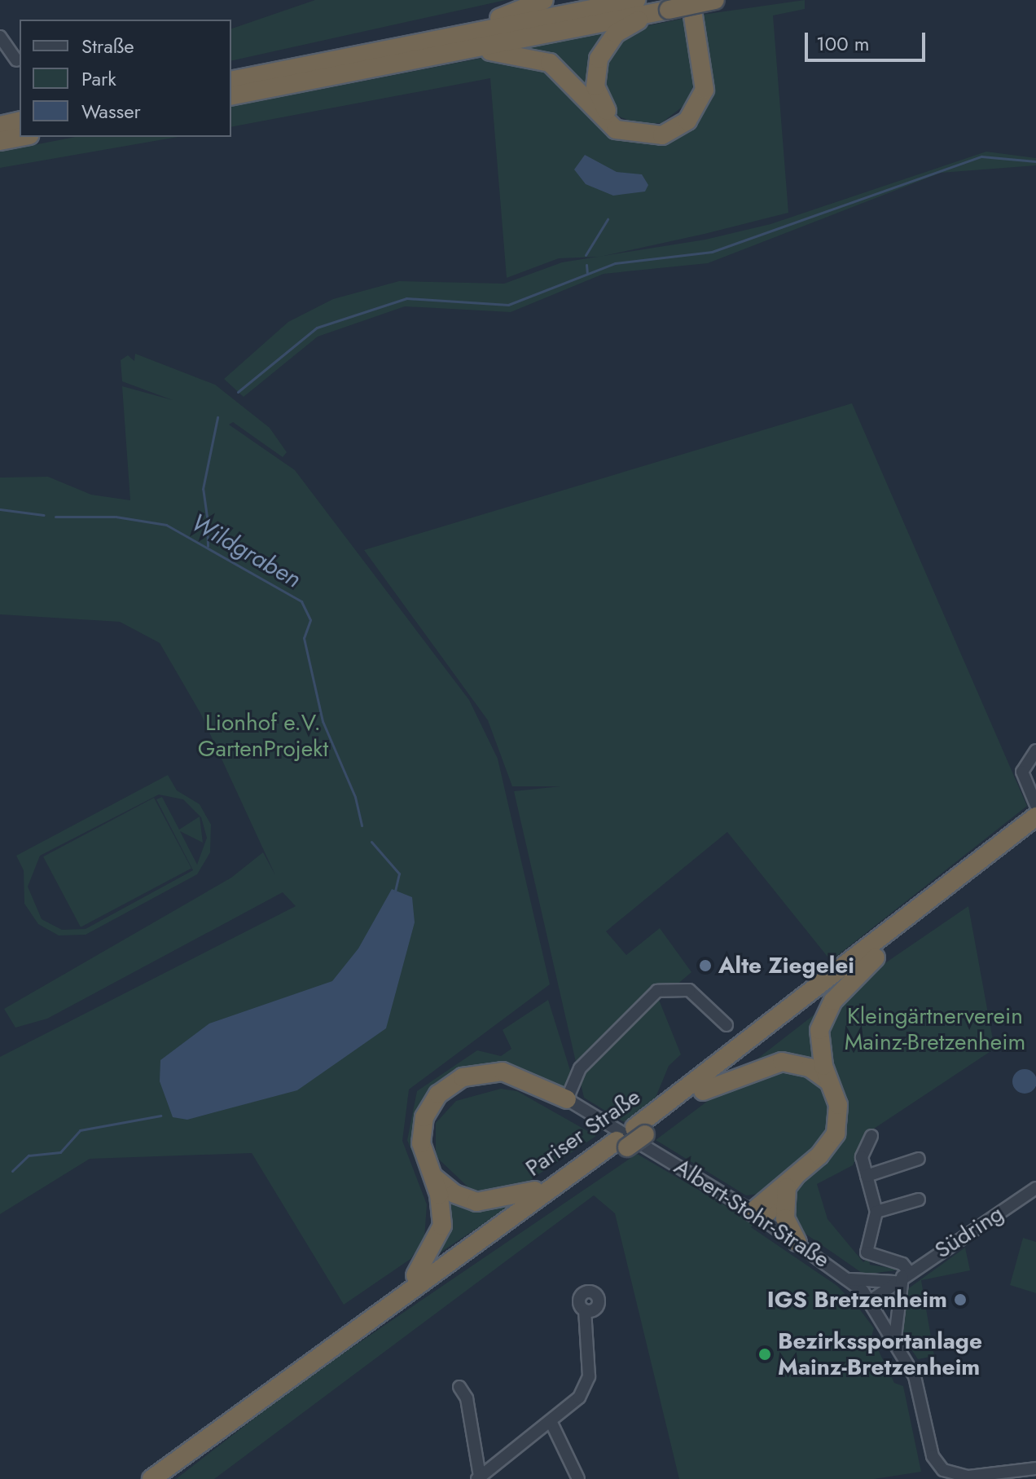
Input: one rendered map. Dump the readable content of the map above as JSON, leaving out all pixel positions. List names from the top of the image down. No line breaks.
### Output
{"streets":{"highway":["Pariser Straße"],"street":["Albert-Stohr-Straße","Südring"]},"crossings":[["Albert-Stohr-Straße","Südring"]],"water":["Wildgraben"],"parks":["Lionhof e.V. GartenProjekt","Kleingärtnerverein Mainz-Bretzenheim"],"places":["Alte Ziegelei","IGS Bretzenheim","Bezirkssportanlage Mainz-Bretzenheim"],"legend":["Straße","Park","Wasser"],"scale_bar":"100 m"}
